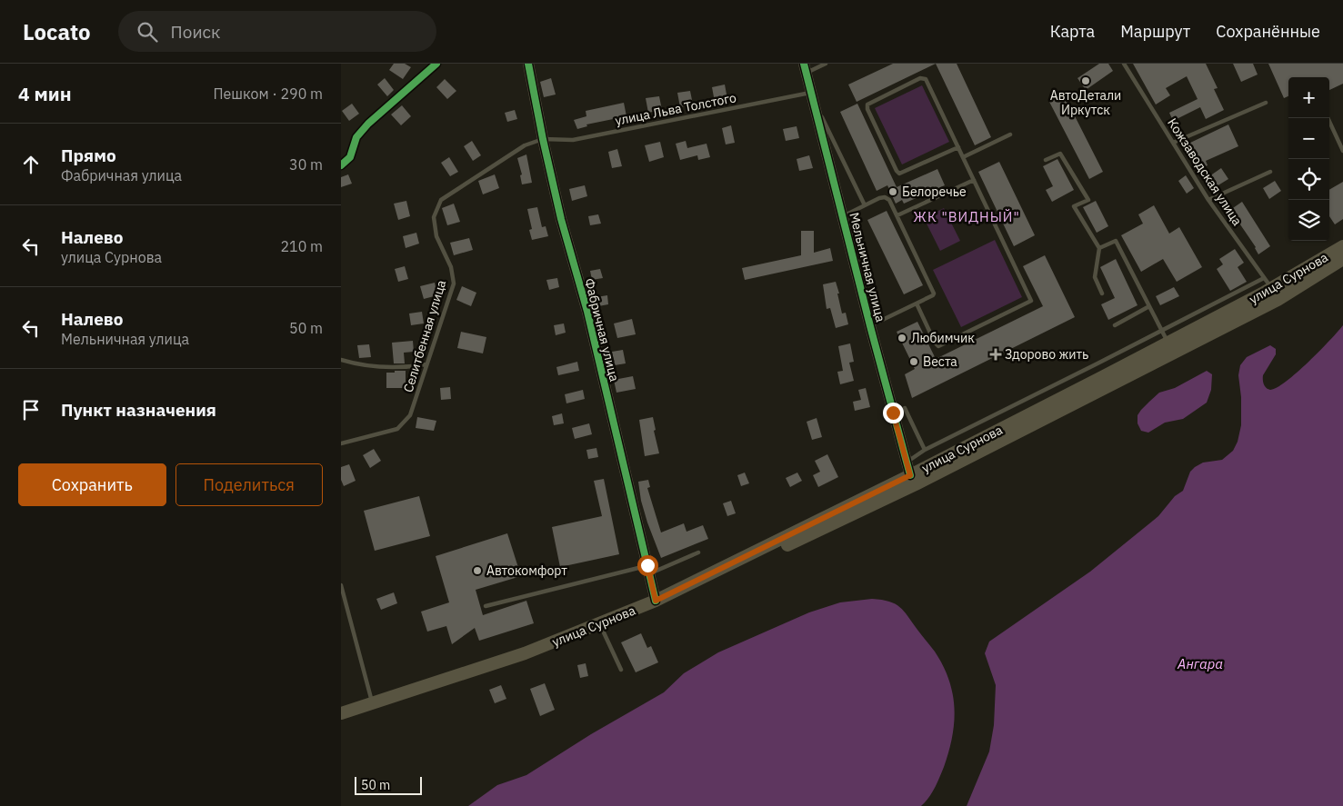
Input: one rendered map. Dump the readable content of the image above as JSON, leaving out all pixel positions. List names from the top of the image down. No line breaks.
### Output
{"streets":{"main road":["улица Сурнова"],"street":["Мельничная улица","Фабричная улица"],"lane":["улица Льва Толстого","Кожзаводская улица","Селитбенная улица"]},"crossings":[["улица Льва Толстого","Мельничная улица"],["улица Льва Толстого","Фабричная улица"],["улица Льва Толстого","Селитбенная улица"],["Кожзаводская улица","улица Сурнова"],["Мельничная улица","улица Сурнова"],["улица Сурнова","Фабричная улица"],["Фабричная улица","Селитбенная улица"]],"districts":["ЖК \"ВИДНЫЙ\""],"water":["Ангара"],"places":{"other":["АвтоДетали Иркутск","Белоречье","Любимчик","Веста","Автокомфорт"],"health":["Здорово жить"]},"scale_bar":"50 m","page":{"header":"Locato","search":"Поиск","nav":["Карта","Маршрут","Сохранённые"],"heading":["4 мин","Пешком · 290 m"],"map_buttons":["+","−"],"list":[["Прямо","Фабричная улица","30 m"],["Налево","улица Сурнова","210 m"],["Налево","Мельничная улица","50 m"],"Пункт назначения"],"buttons":["Сохранить","Поделиться"],"scale":"50 m"}}
